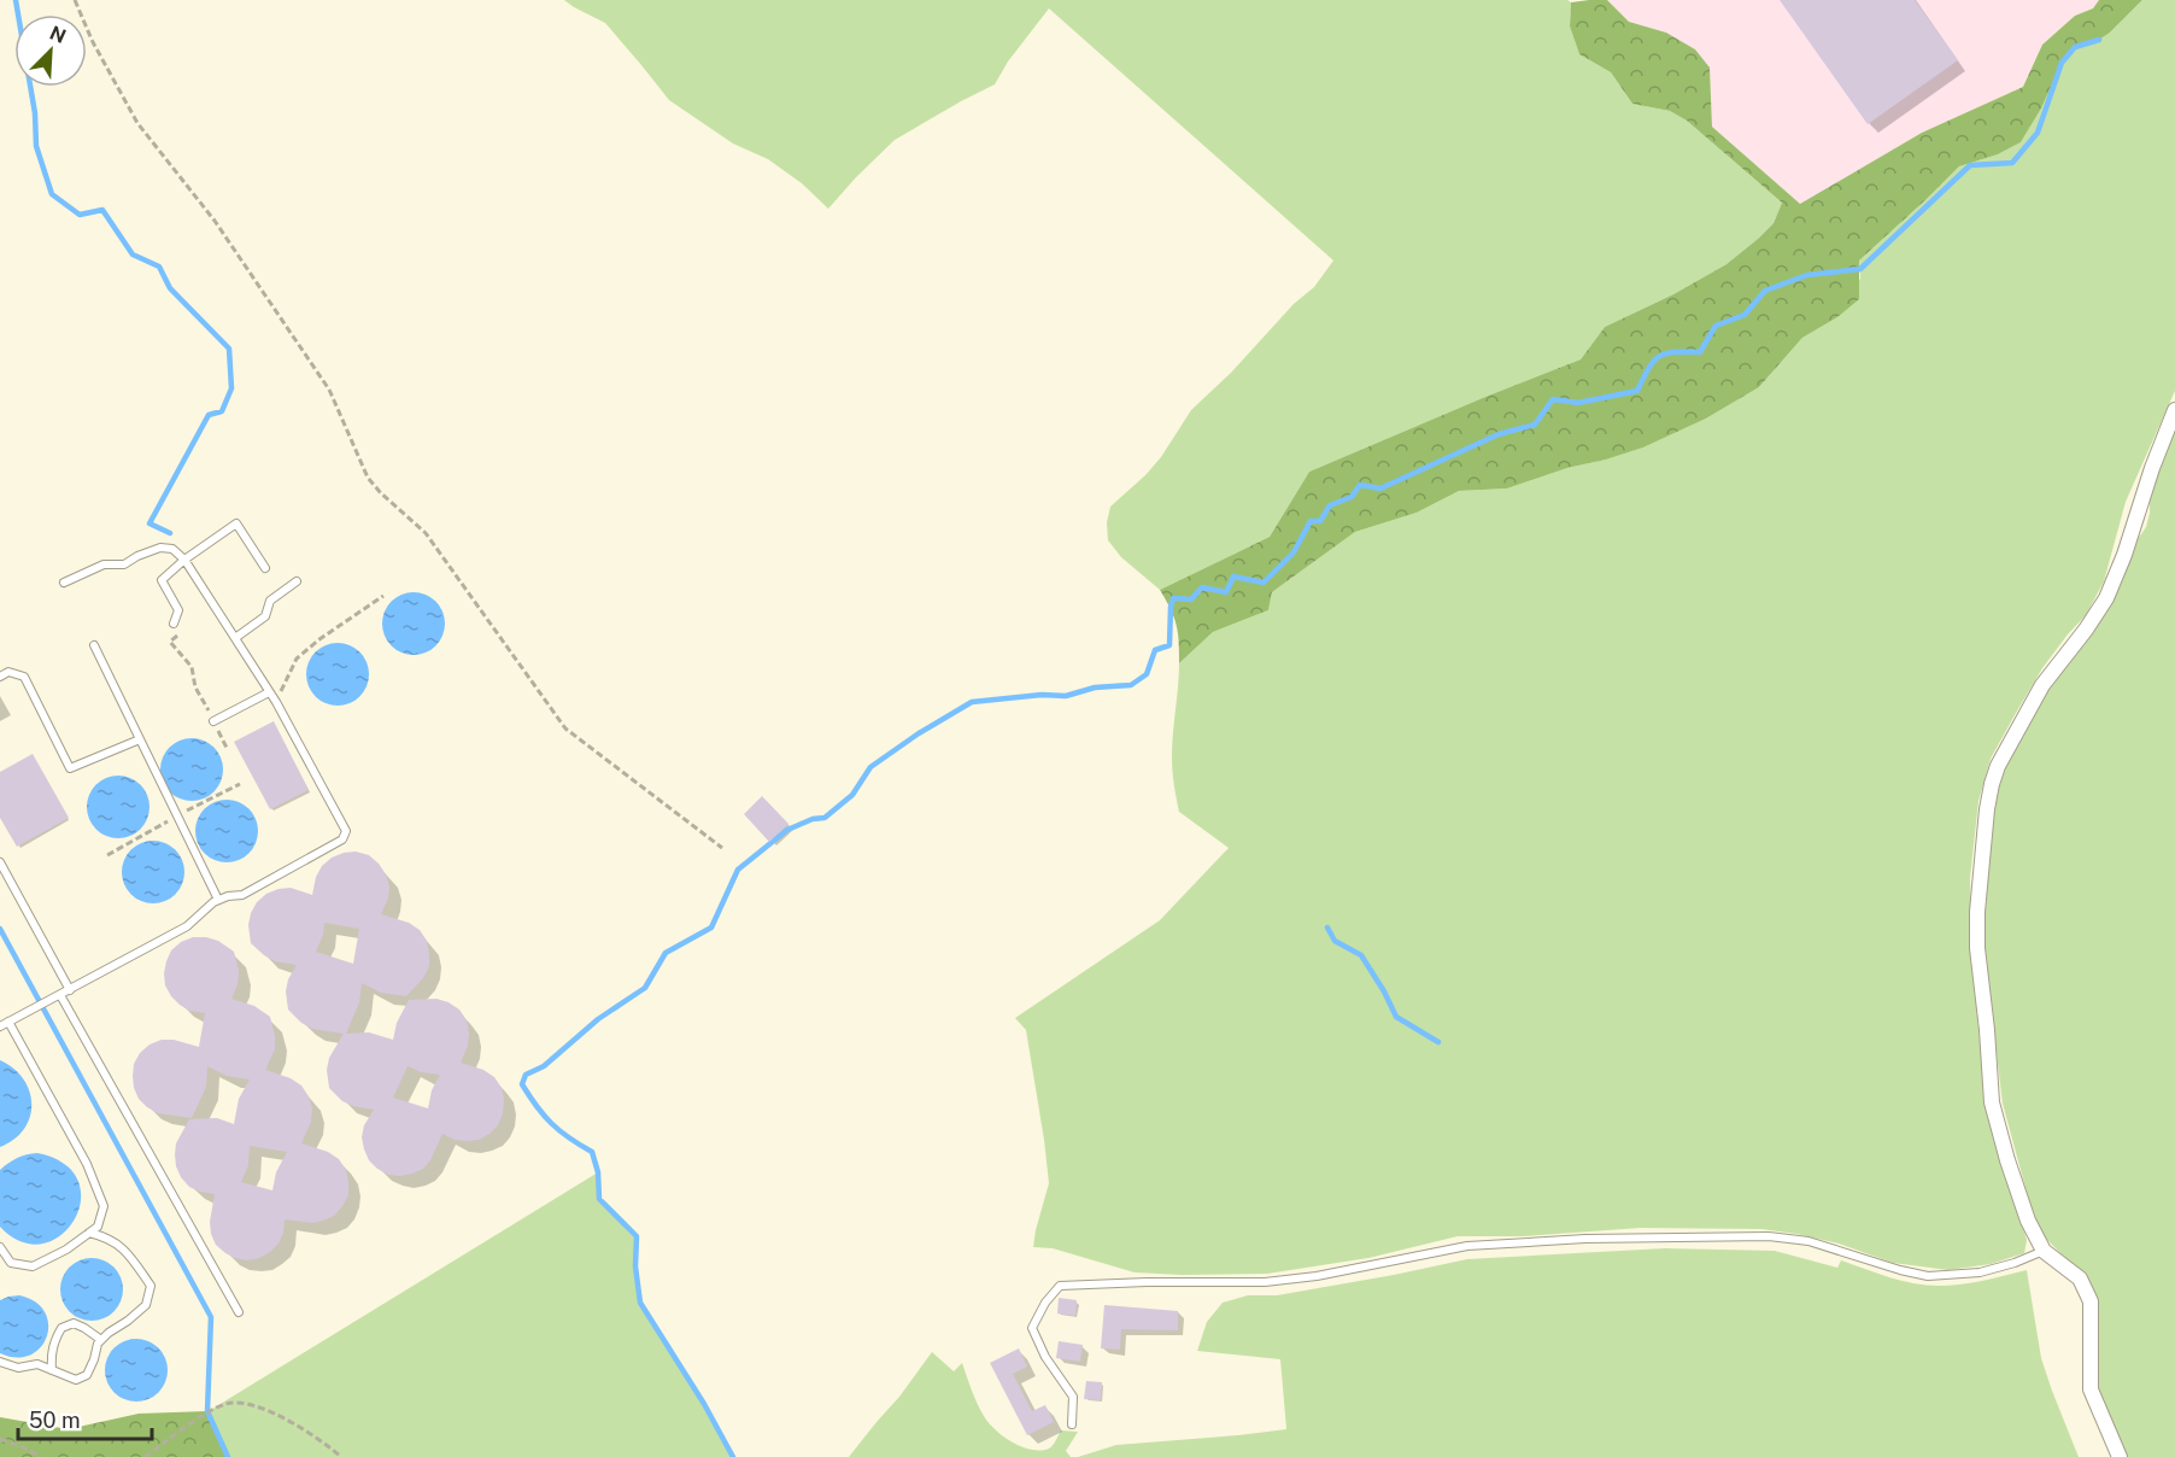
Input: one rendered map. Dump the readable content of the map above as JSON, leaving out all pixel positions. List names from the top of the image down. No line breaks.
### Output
{"scale_bar":"50 m","north":"top right"}
